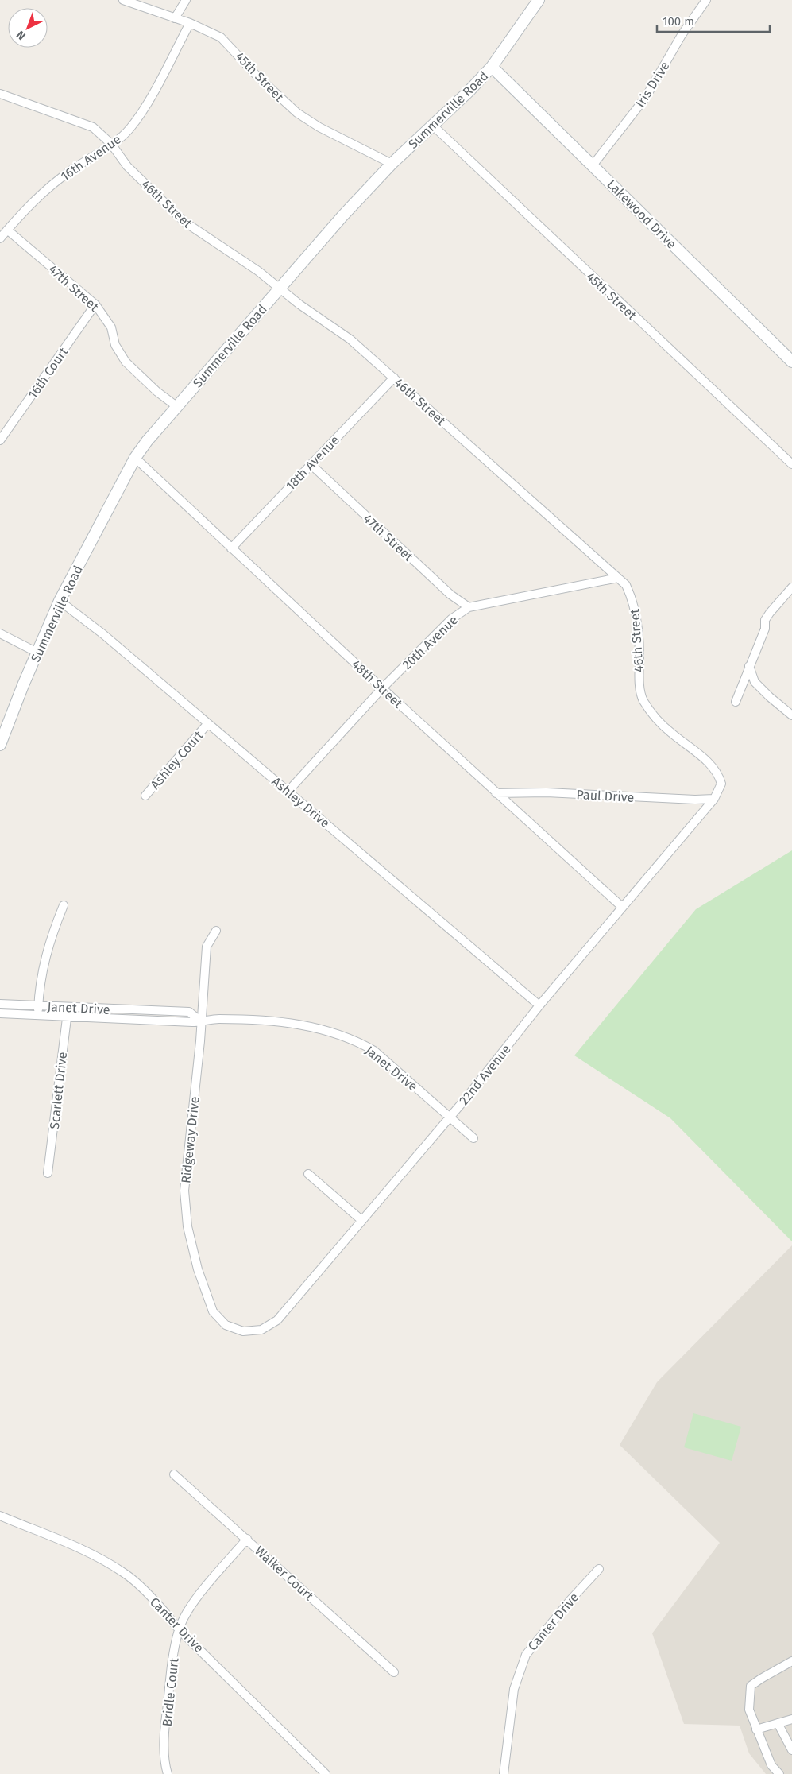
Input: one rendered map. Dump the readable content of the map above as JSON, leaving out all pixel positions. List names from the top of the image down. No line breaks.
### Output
{"streets":{"main road":["Summerville Road","Lakewood Drive"],"street":["45th Street","Iris Drive","16th Avenue","46th Street","47th Street","16th Court","18th Avenue","20th Avenue","48th Street","Ashley Court","Paul Drive","Ashley Drive","Janet Drive","22nd Avenue","Scarlett Drive","Ridgeway Drive","Walker Court","Canter Drive","Bridle Court"]},"crossings":[["45th Street","Summerville Road"],["45th Street","16th Avenue"],["Iris Drive","Lakewood Drive"],["Summerville Road","46th Street"],["Summerville Road","Lakewood Drive"],["Summerville Road","47th Street"],["Summerville Road","48th Street"],["Summerville Road","Ashley Drive"],["16th Avenue","46th Street"],["16th Avenue","47th Street"],["46th Street","18th Avenue"],["46th Street","20th Avenue"],["46th Street","Paul Drive"],["46th Street","22nd Avenue"],["47th Street","16th Court"],["47th Street","18th Avenue"],["47th Street","20th Avenue"],["18th Avenue","48th Street"],["20th Avenue","48th Street"],["20th Avenue","Ashley Drive"],["48th Street","Paul Drive"],["48th Street","22nd Avenue"],["Ashley Court","Ashley Drive"],["Paul Drive","22nd Avenue"],["Ashley Drive","22nd Avenue"],["Janet Drive","22nd Avenue"],["Janet Drive","Scarlett Drive"],["Janet Drive","Ridgeway Drive"],["22nd Avenue","Ridgeway Drive"],["Walker Court","Bridle Court"],["Canter Drive","Bridle Court"]],"scale_bar":"100 m","north":"bottom left"}
